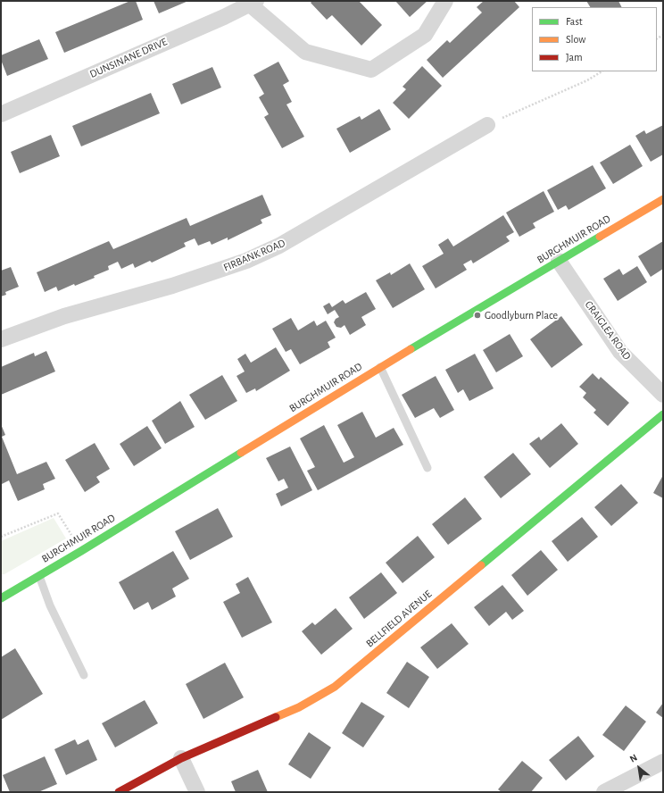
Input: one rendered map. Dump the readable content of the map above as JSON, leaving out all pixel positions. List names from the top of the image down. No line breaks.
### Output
{"streets":{"street":["DUNSINANE DRIVE","BURGHMUIR ROAD","FIRBANK ROAD","CRAIGLEA ROAD","BELLFIELD AVENUE"]},"crossings":[["BURGHMUIR ROAD","CRAIGLEA ROAD"]],"places":["Goodlyburn Place"],"legend":["Fast","Slow","Jam"],"north":"top left"}
